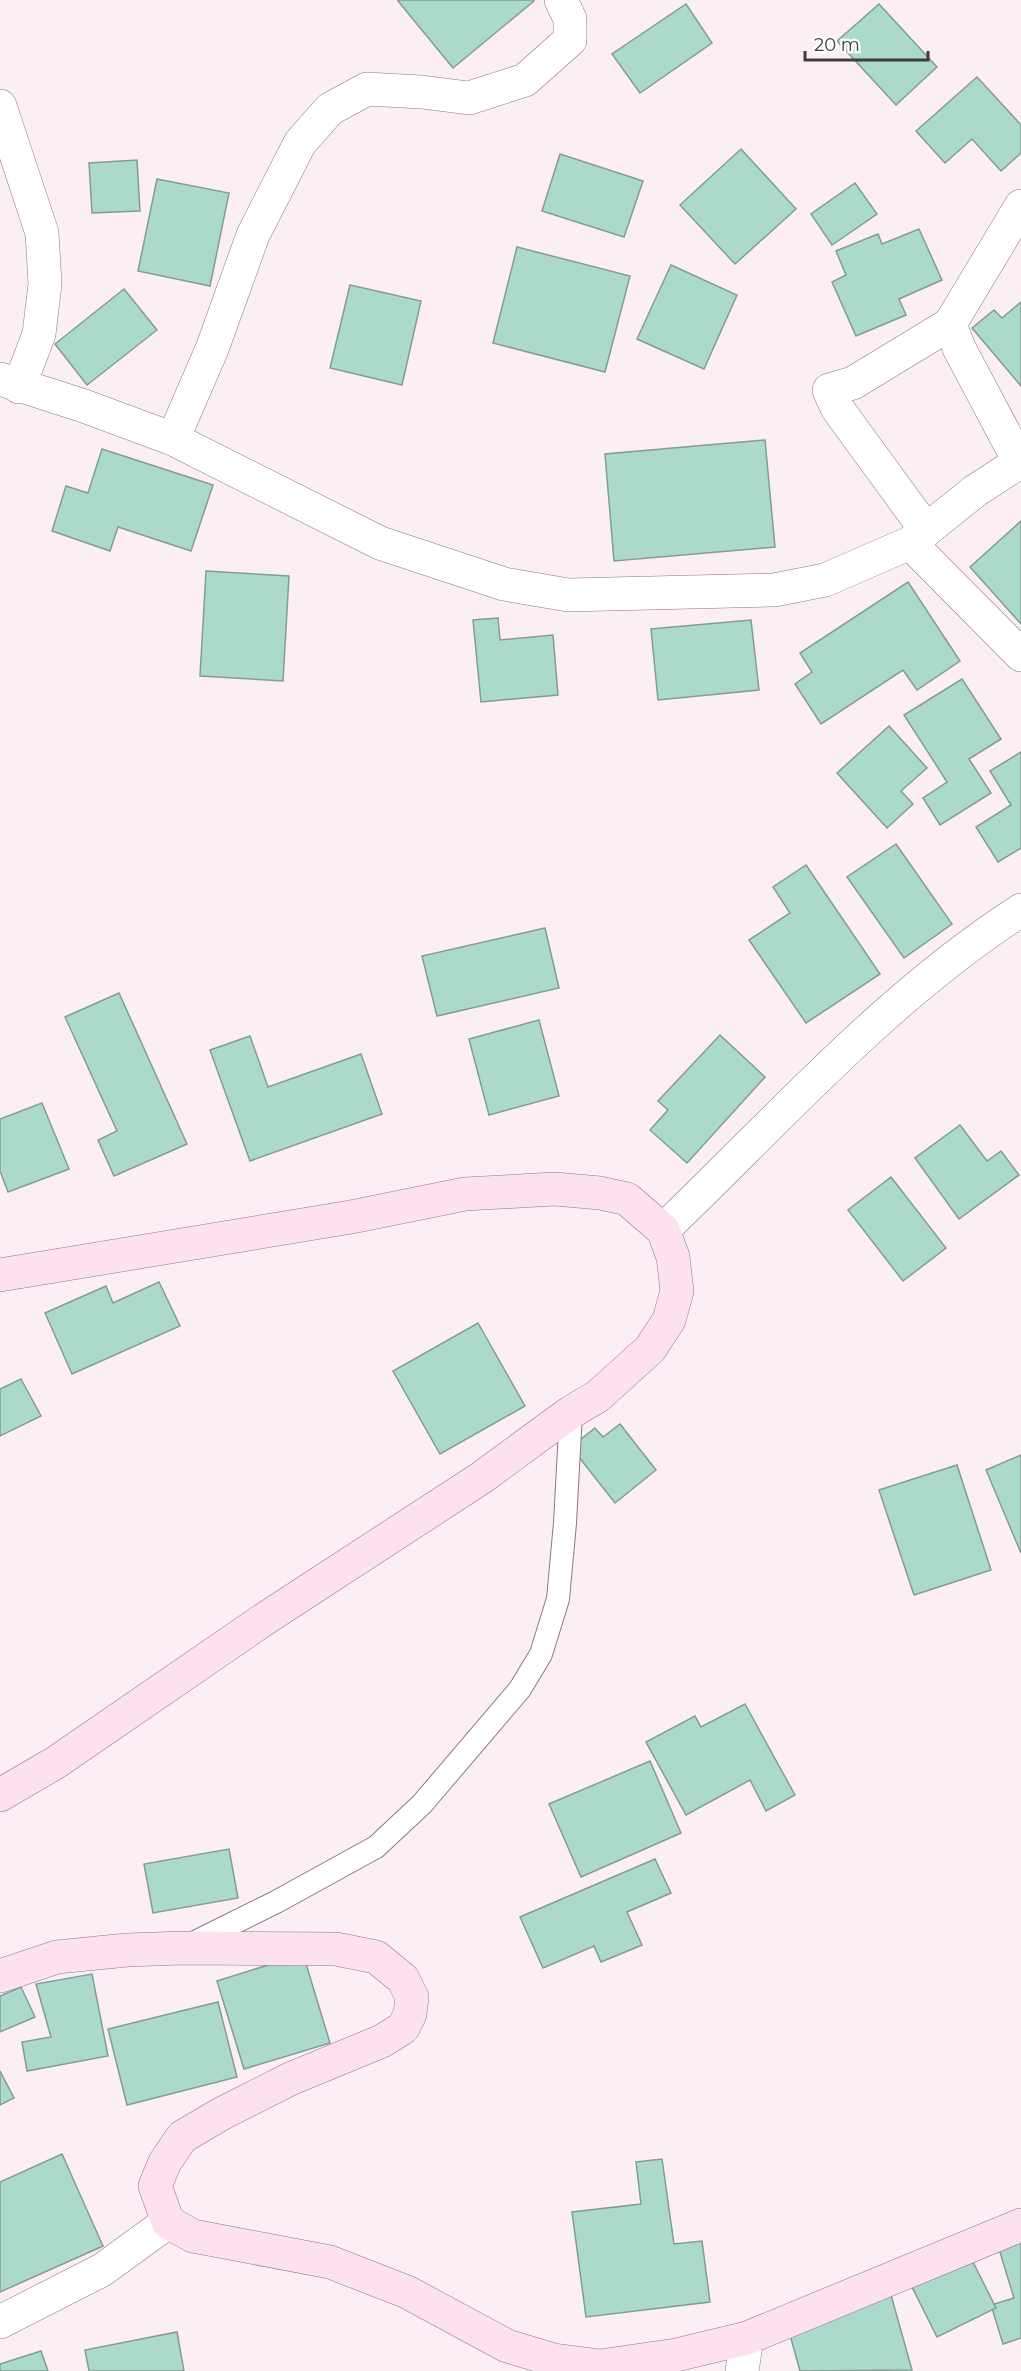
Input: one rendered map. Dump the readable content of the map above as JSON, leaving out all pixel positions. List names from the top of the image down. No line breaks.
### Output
{"scale_bar":"20 m"}
